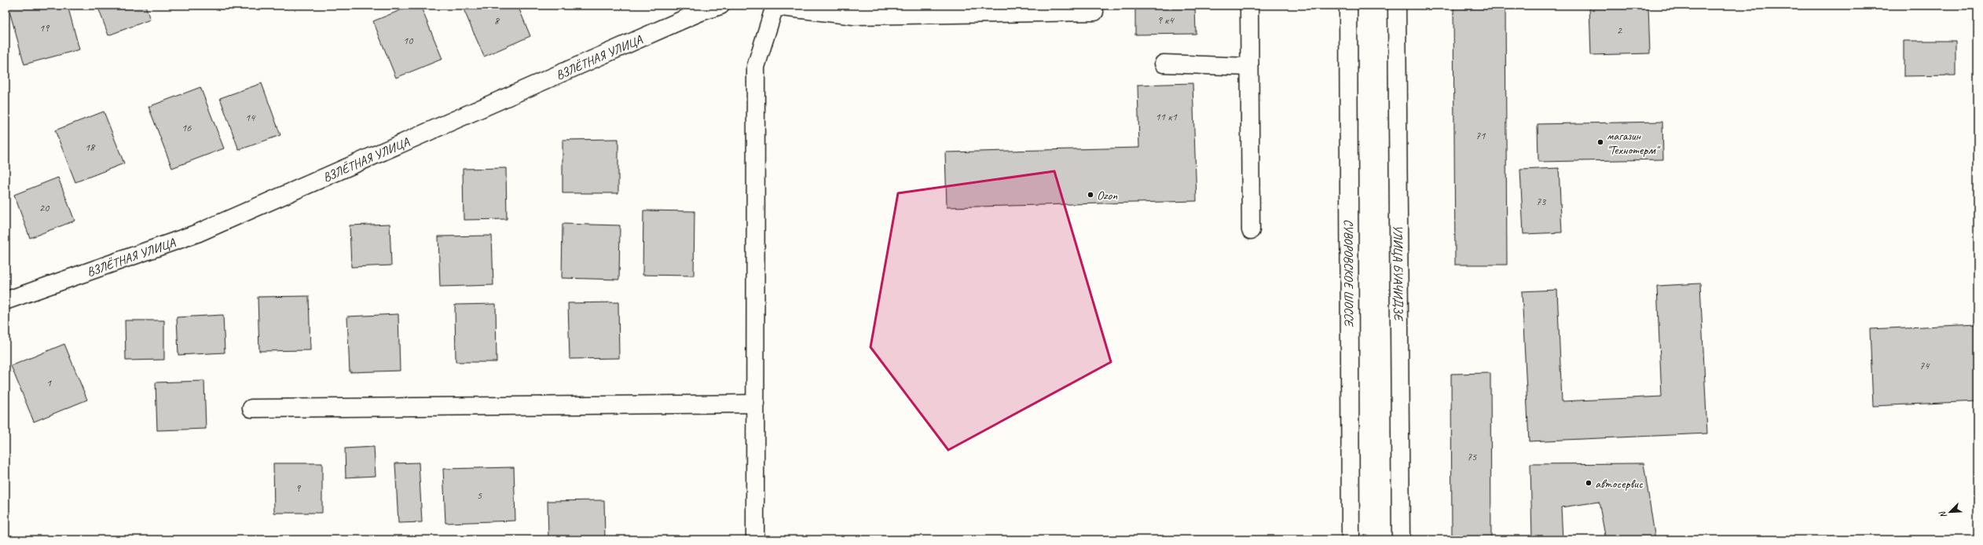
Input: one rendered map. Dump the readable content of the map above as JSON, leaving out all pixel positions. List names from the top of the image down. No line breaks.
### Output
{"streets":{"street":["ВЗЛЁТНАЯ УЛИЦА","СУВОРОВСКОЕ ШОССЕ","УЛИЦА БУАЧИДЗЕ"]},"places":["магазин \"Технотерм\"","Ozon","автосервис"],"house_numbers":["9 к4","8","19","2","10","11 к1","14","16","71","18","73","20","74","1","75","9","5"],"north":"bottom left"}
